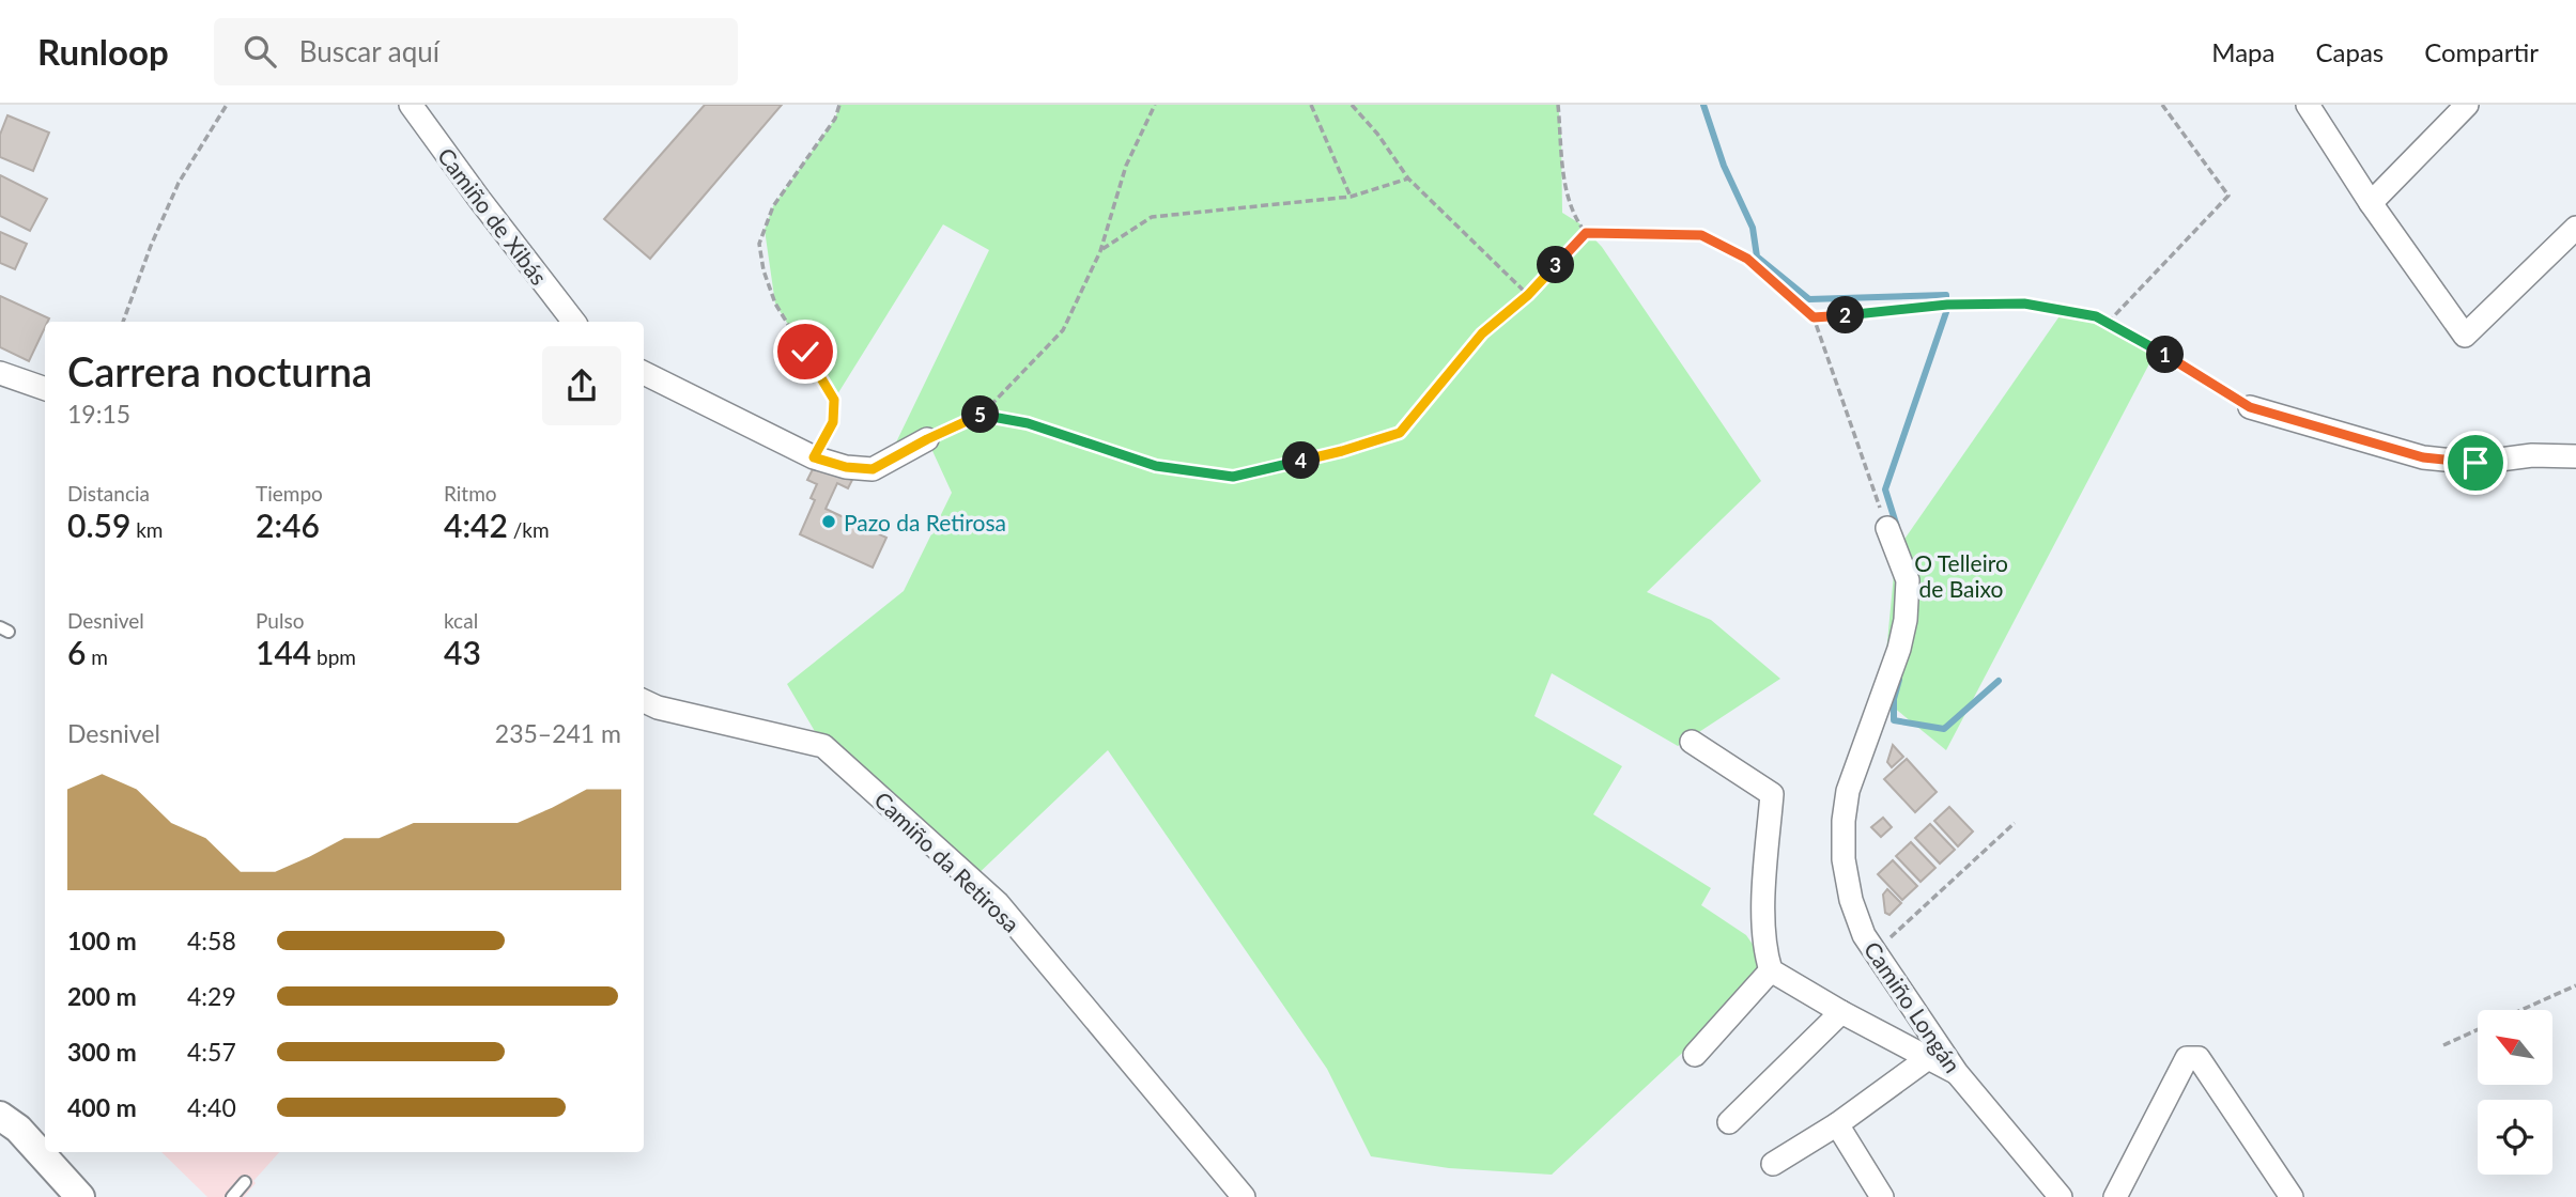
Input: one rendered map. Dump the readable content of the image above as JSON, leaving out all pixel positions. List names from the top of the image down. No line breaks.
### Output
{"streets":{"street":["Camiño de Xibás","Camiño da Retirosa","Camiño Longán"]},"parks":["O Telleiro de Baixo"],"places":["Pazo da Retirosa"],"north":"top left","page":{"header":"Runloop","search":"Buscar aquí","nav":["Mapa","Capas","Compartir"],"pins":["3","2","1","5","4"],"heading":["Carrera nocturna","19:15"],"stats":[["Distancia","0.59 km"],["Tiempo","2:46"],["Ritmo","4:42 /km"],["Desnivel","6 m"],["Pulso","144 bpm"],["kcal","43"]],"chart":["Desnivel","235–241 m"],"list":[{"name":"100 m","note":"4:58"},{"name":"200 m","note":"4:29"},{"name":"300 m","note":"4:57"},{"name":"400 m","note":"4:40"}]}}
